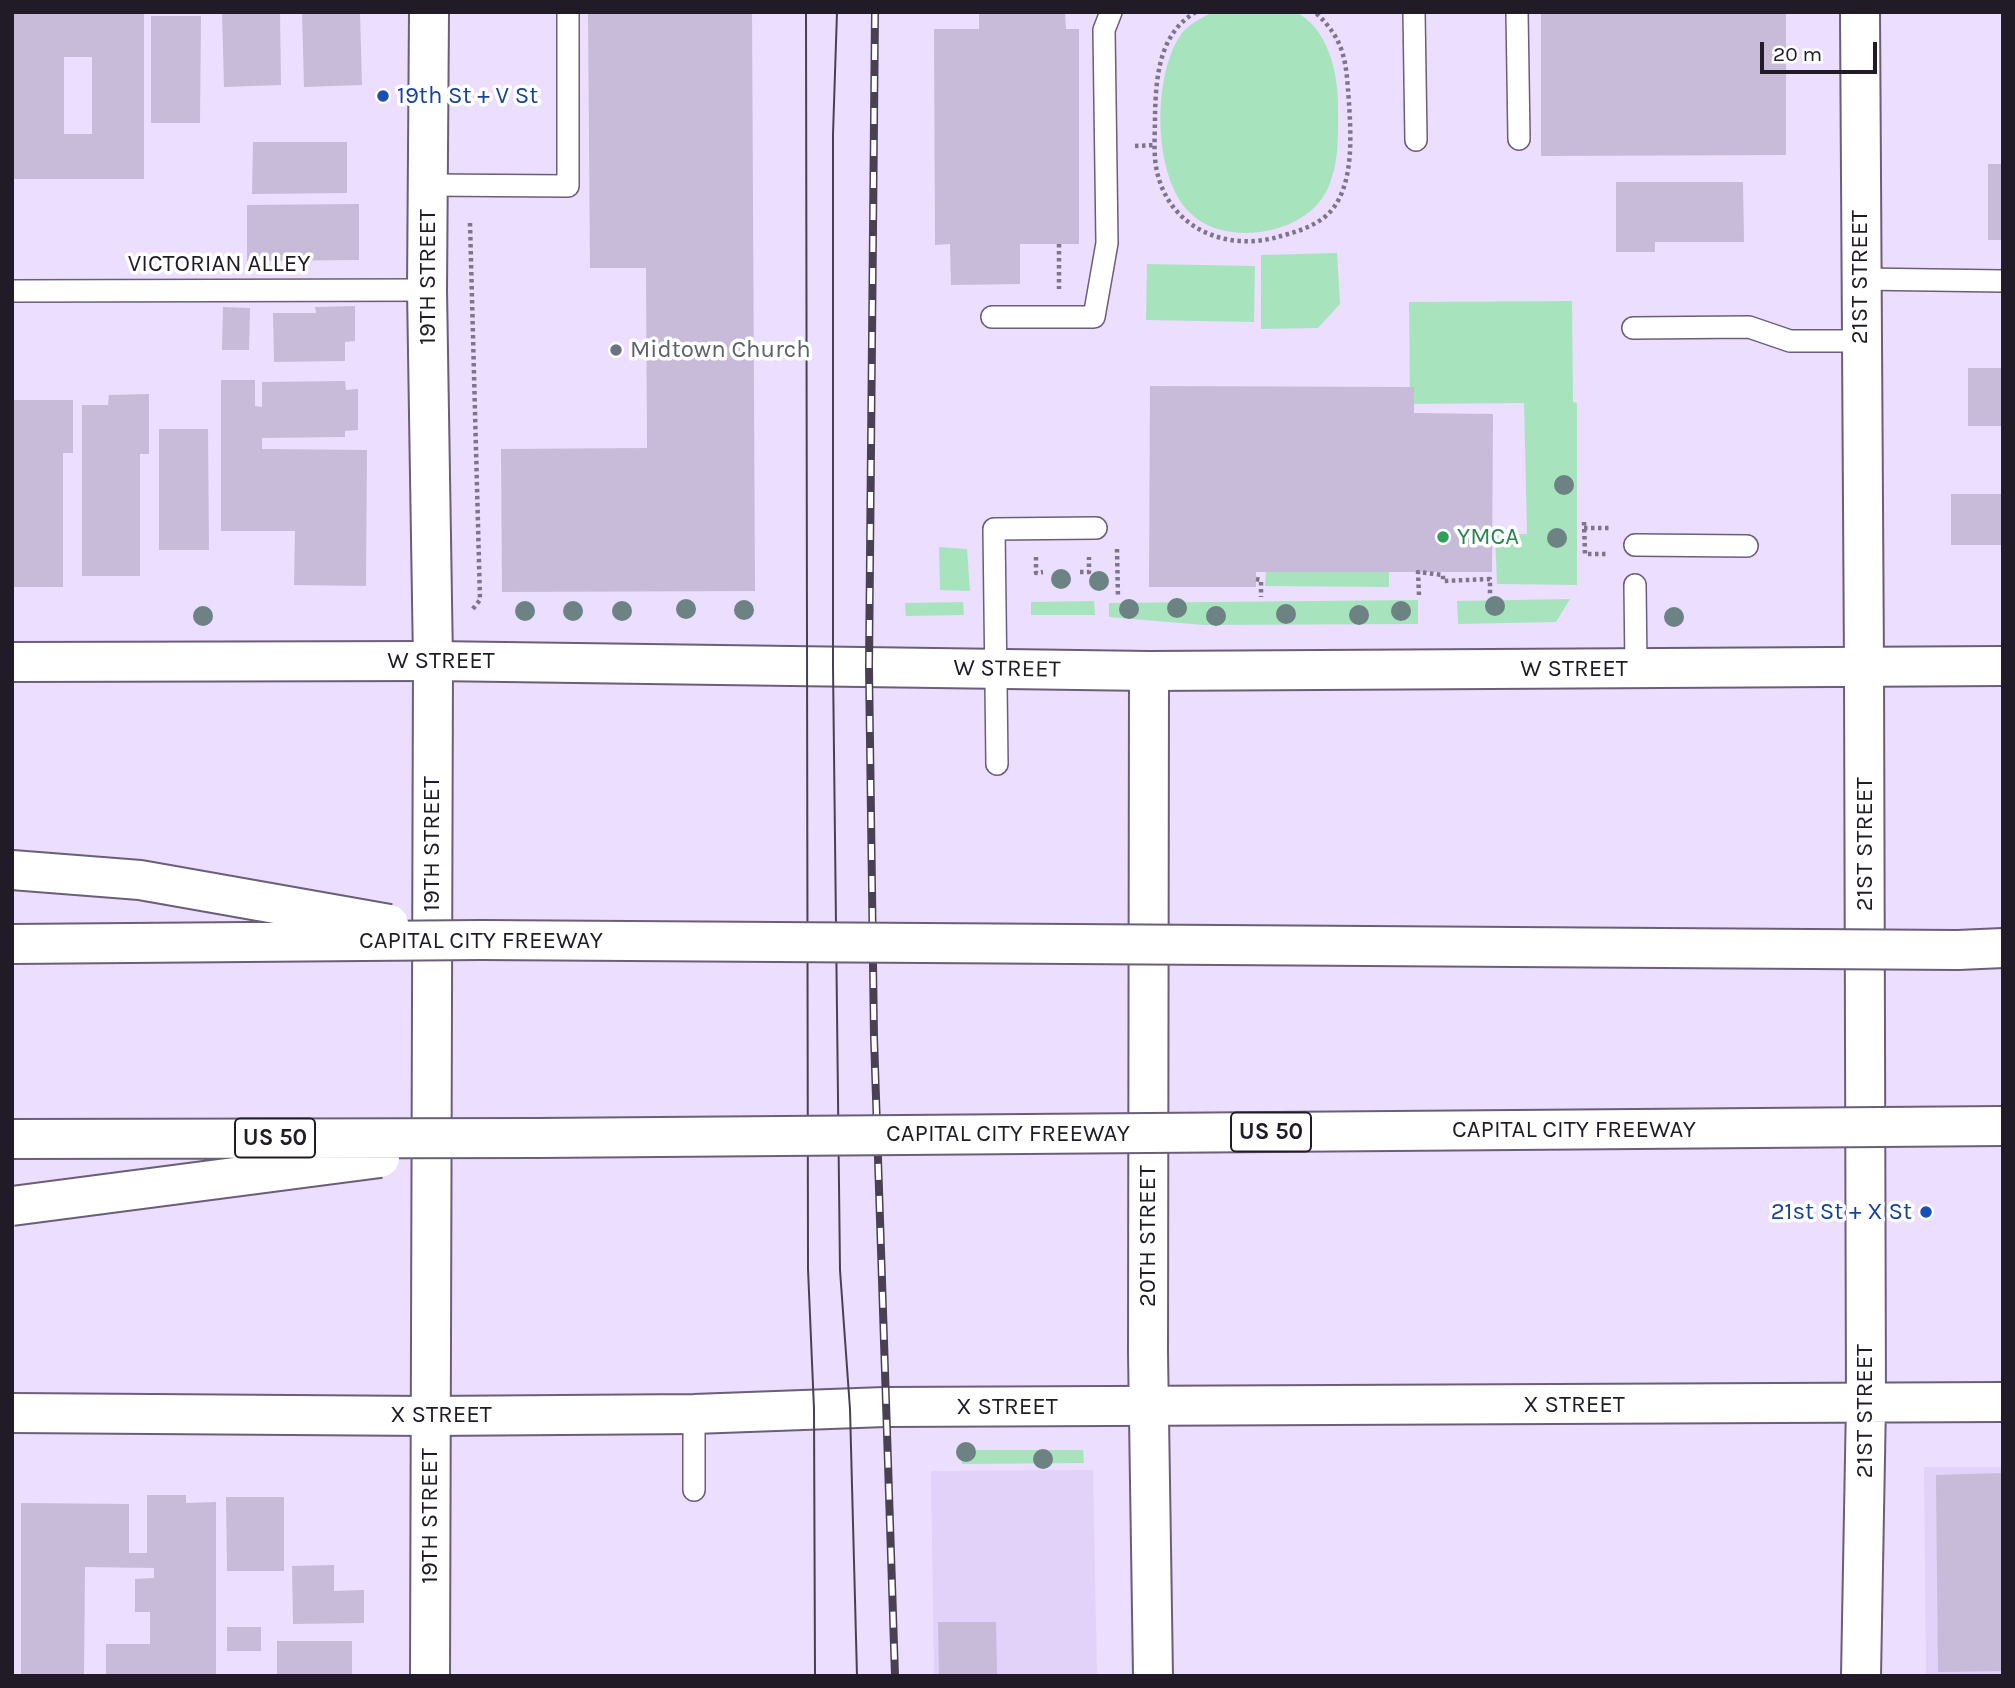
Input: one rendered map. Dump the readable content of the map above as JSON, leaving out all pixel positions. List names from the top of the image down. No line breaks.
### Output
{"streets":{"main road":["19TH STREET","21ST STREET","W STREET","CAPITAL CITY FREEWAY","US 50","20TH STREET","X STREET"],"lane":["VICTORIAN ALLEY"]},"crossings":[["VICTORIAN ALLEY","19TH STREET"],["19TH STREET","W STREET"],["19TH STREET","X STREET"],["21ST STREET","W STREET"],["21ST STREET","X STREET"],["W STREET","20TH STREET"],["20TH STREET","X STREET"]],"places":["19th St + V St","Midtown Church","YMCA","21st St + X St"],"scale_bar":"20 m"}
